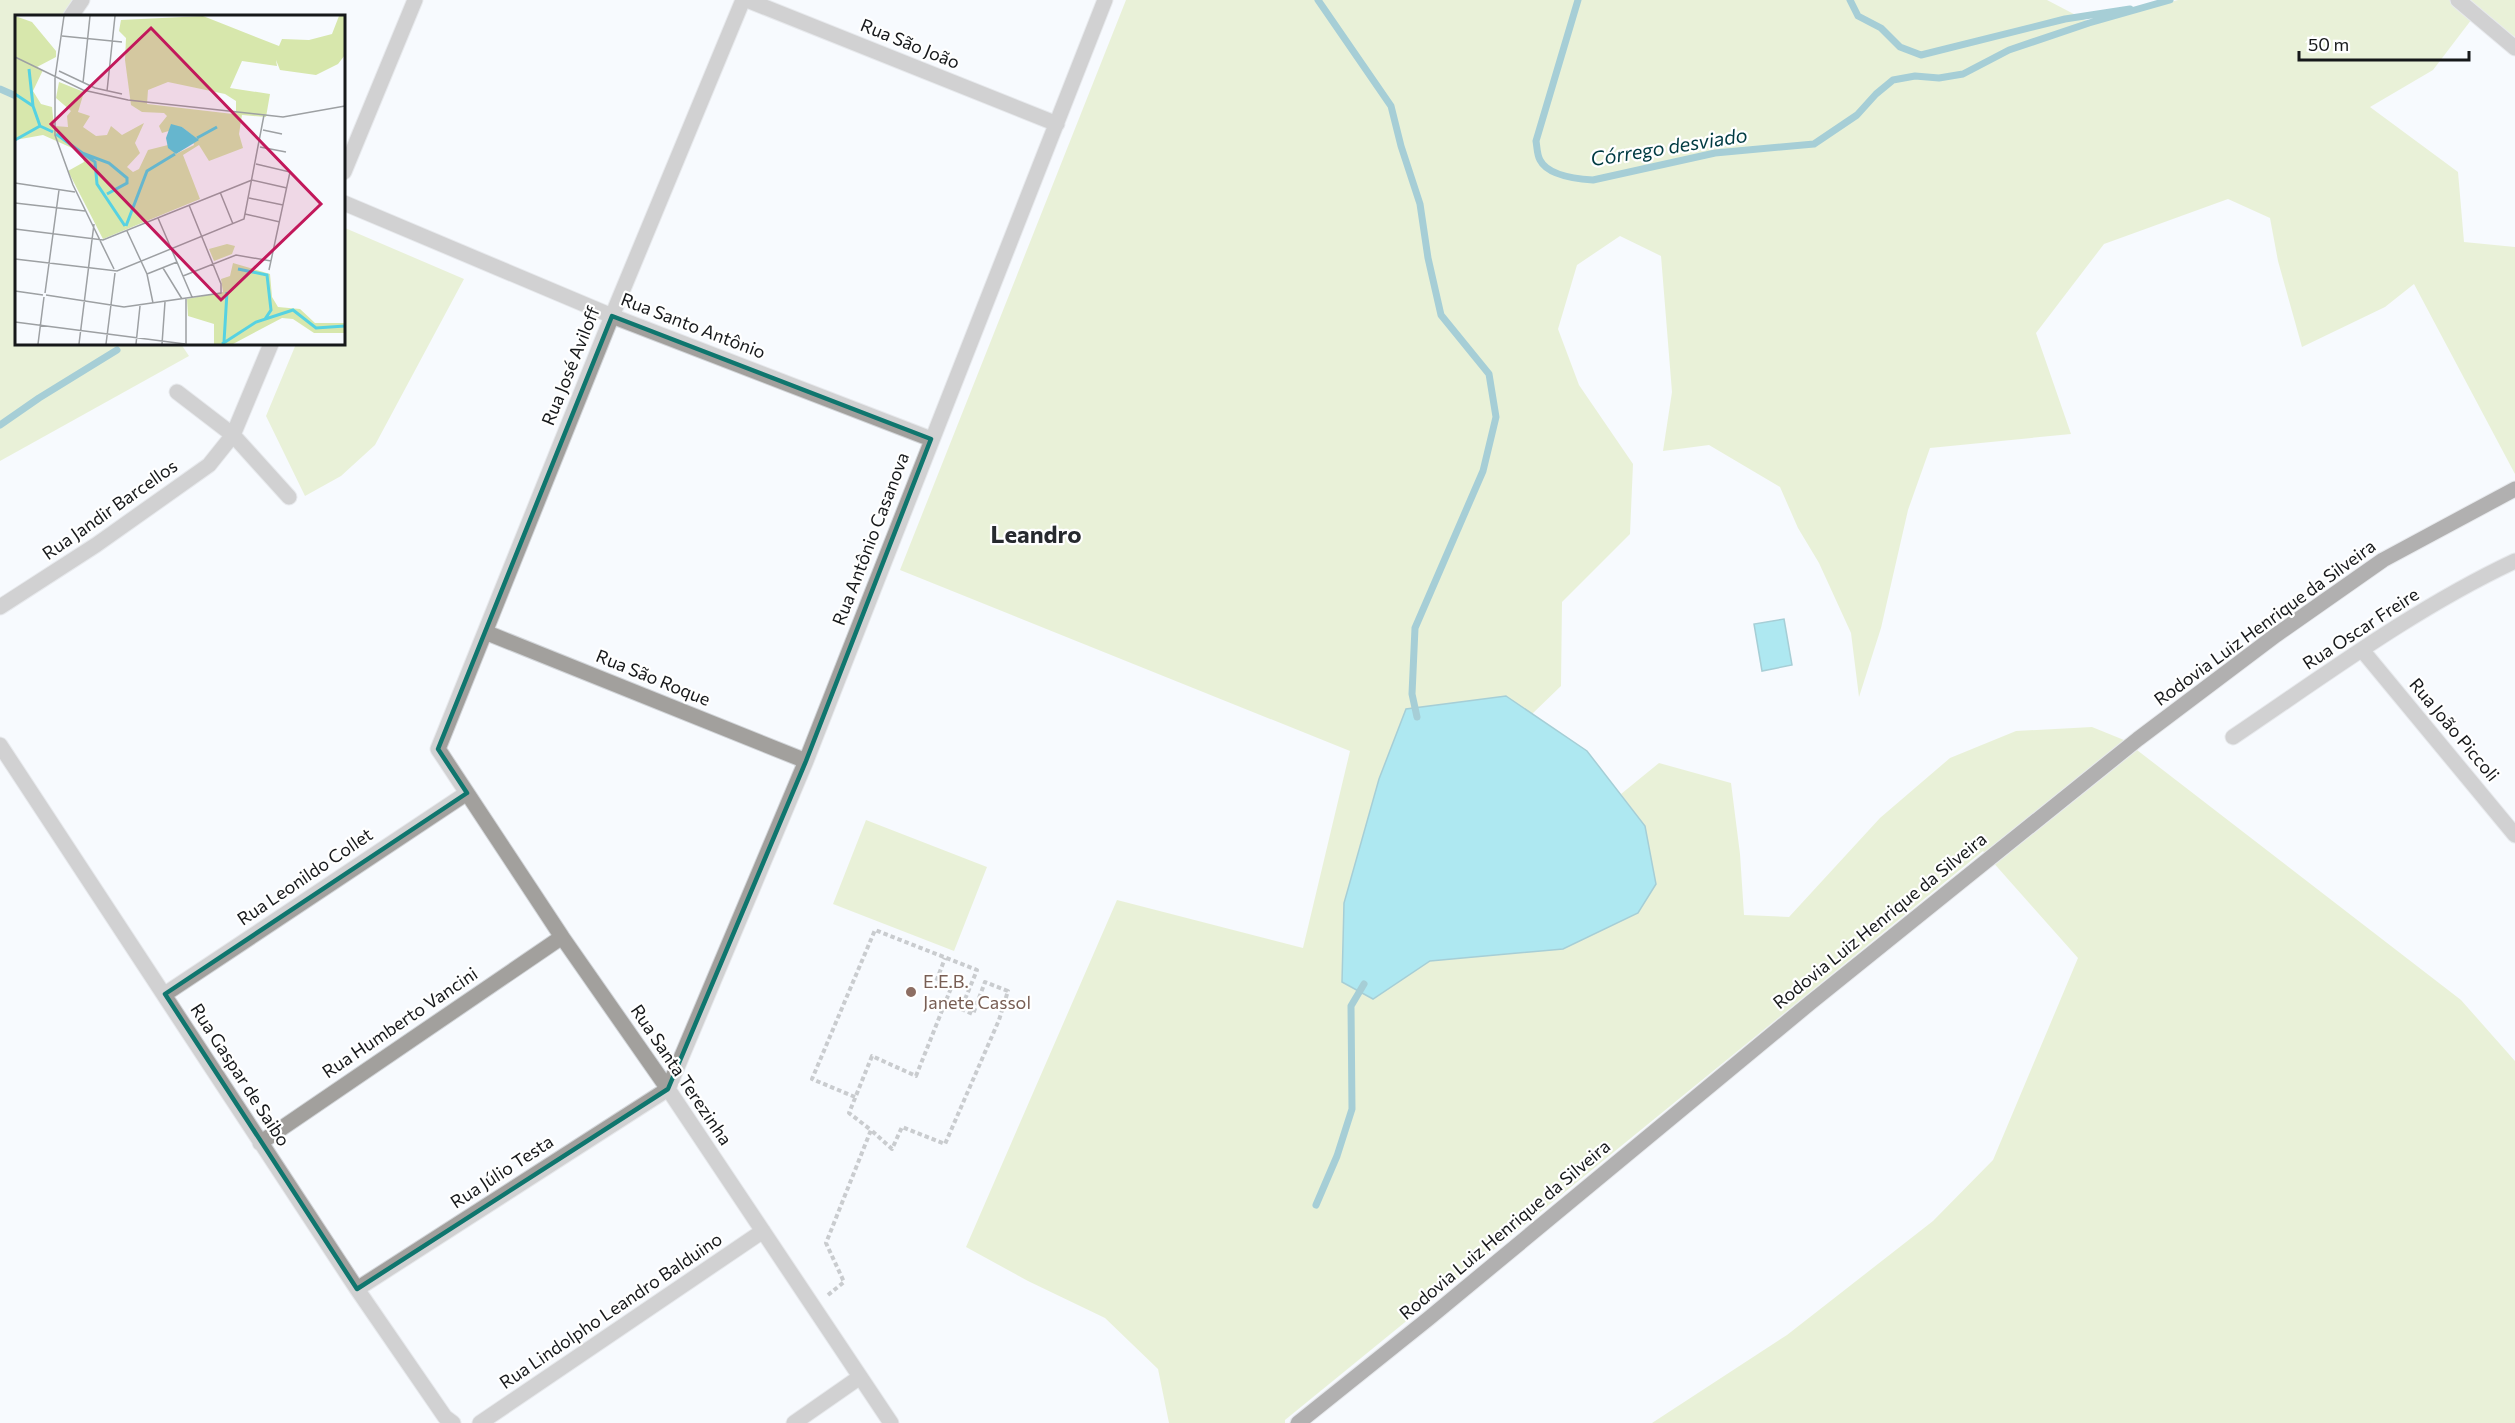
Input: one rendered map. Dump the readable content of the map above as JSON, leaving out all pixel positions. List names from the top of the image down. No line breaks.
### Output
{"streets":{"main road":["Rodovia Luiz Henrique da Silveira"],"street":["Rua São João","Rua Santo Antônio","Rua José Aviloff","Rua Jandir Barcellos","Rua Antônio Casanova","Rua Oscar Freire","Rua São Roque","Rua João Piccoli","Rua Leonildo Collet","Rua Humberto Vancini","Rua Gaspar de Saibo","Rua Santa Terezinha","Rua Júlio Testa","Rua Lindolpho Leandro Balduino"]},"crossings":[["Rua São João","Rua José Aviloff"],["Rua São João","Rua Antônio Casanova"],["Rua Santo Antônio","Rua José Aviloff"],["Rua Santo Antônio","Rua Antônio Casanova"],["Rua José Aviloff","Rua São Roque"],["Rua José Aviloff","Rua Santa Terezinha"],["Rua Antônio Casanova","Rua São Roque"],["Rua Antônio Casanova","Rua Santa Terezinha"],["Rua Antônio Casanova","Rua Júlio Testa"],["Rua Oscar Freire","Rua João Piccoli"],["Rua Leonildo Collet","Rua Gaspar de Saibo"],["Rua Leonildo Collet","Rua Santa Terezinha"],["Rua Humberto Vancini","Rua Gaspar de Saibo"],["Rua Humberto Vancini","Rua Santa Terezinha"],["Rua Gaspar de Saibo","Rua Júlio Testa"],["Rua Santa Terezinha","Rua Júlio Testa"],["Rua Santa Terezinha","Rua Lindolpho Leandro Balduino"]],"districts":["Leandro"],"water":["Córrego desviado"],"places":["E.E.B. Janete Cassol"],"scale_bar":"50 m"}
